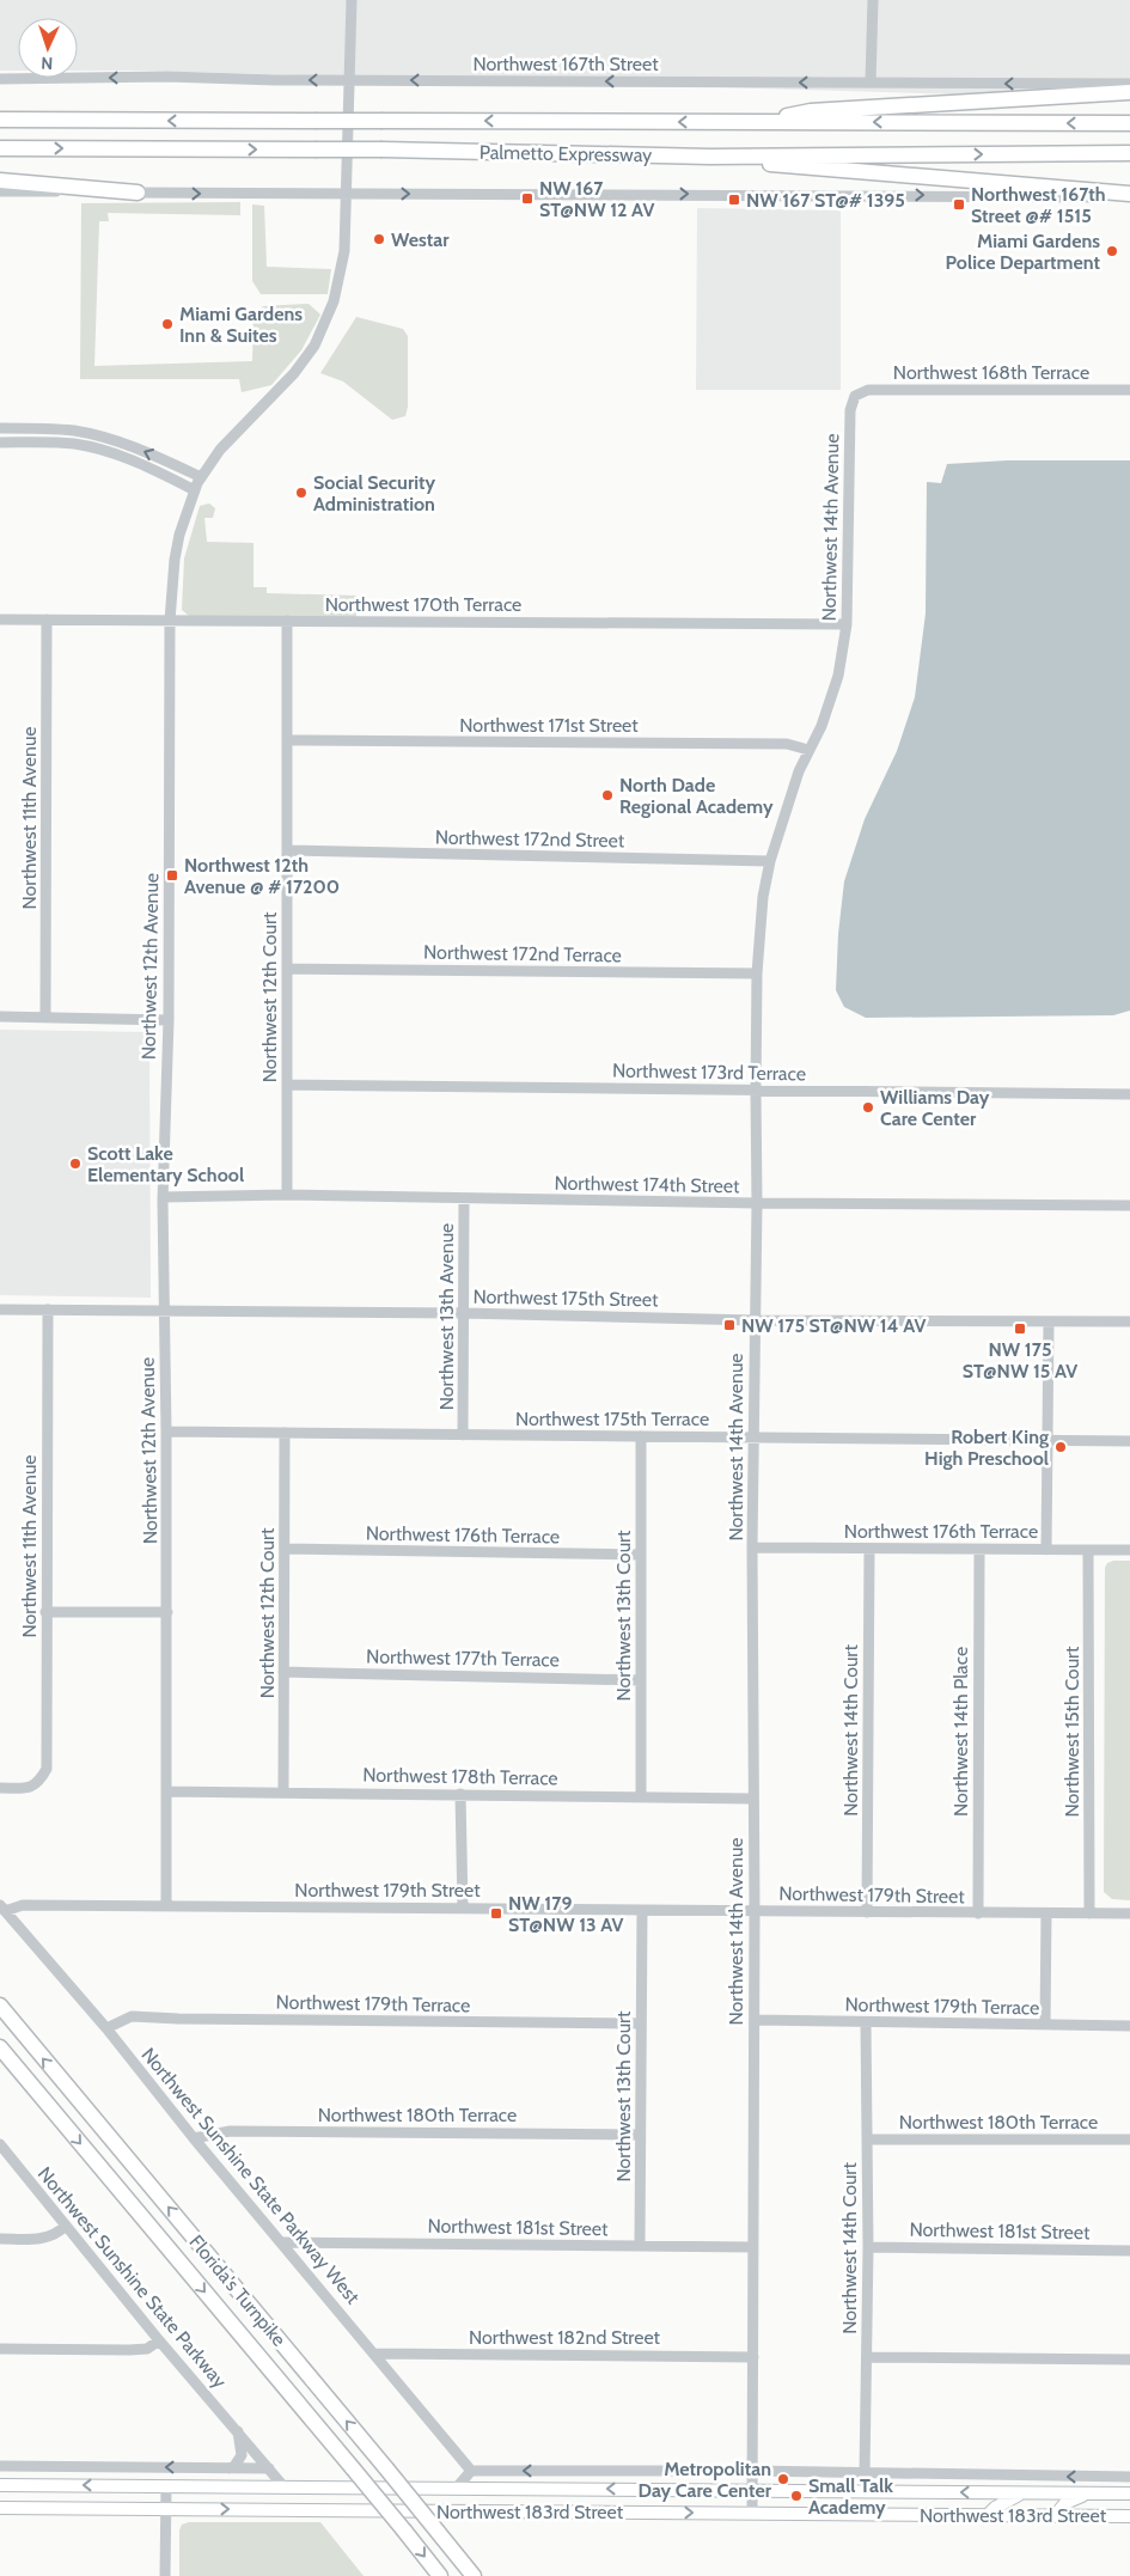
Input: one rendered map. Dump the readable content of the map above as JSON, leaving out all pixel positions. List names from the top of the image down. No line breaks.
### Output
{"streets":{"highway":["Palmetto Expressway","Florida's Turnpike"],"main road":["Northwest 183rd Street"],"street":["Northwest 167th Street","Northwest 168th Terrace","Northwest 14th Avenue","Northwest 170th Terrace","Northwest 171st Street","Northwest 11th Avenue","Northwest 172nd Street","Northwest 172nd Terrace","Northwest 12th Avenue","Northwest 12th Court","Northwest 173rd Terrace","Northwest 174th Street","Northwest 175th Street","Northwest 13th Avenue","Northwest 175th Terrace","Northwest 176th Terrace","Northwest 13th Court","Northwest 177th Terrace","Northwest 14th Court","Northwest 14th Place","Northwest 15th Court","Northwest 178th Terrace","Northwest 179th Street","Northwest 179th Terrace","Northwest 180th Terrace","Northwest Sunshine State Parkway West","Northwest 181st Street","Northwest Sunshine State Parkway","Northwest 182nd Street"]},"crossings":[["Northwest 167th Street","Northwest 12th Avenue"],["Northwest 168th Terrace","Northwest 14th Avenue"],["Northwest 14th Avenue","Northwest 170th Terrace"],["Northwest 14th Avenue","Northwest 171st Street"],["Northwest 14th Avenue","Northwest 172nd Street"],["Northwest 14th Avenue","Northwest 172nd Terrace"],["Northwest 14th Avenue","Northwest 173rd Terrace"],["Northwest 14th Avenue","Northwest 174th Street"],["Northwest 14th Avenue","Northwest 175th Street"],["Northwest 14th Avenue","Northwest 175th Terrace"],["Northwest 14th Avenue","Northwest 176th Terrace"],["Northwest 14th Avenue","Northwest 178th Terrace"],["Northwest 14th Avenue","Northwest 179th Street"],["Northwest 14th Avenue","Northwest 179th Terrace"],["Northwest 14th Avenue","Northwest 181st Street"],["Northwest 14th Avenue","Northwest 182nd Street"],["Northwest 14th Avenue","Northwest 183rd Street"],["Northwest 170th Terrace","Northwest 11th Avenue"],["Northwest 170th Terrace","Northwest 12th Avenue"],["Northwest 170th Terrace","Northwest 12th Court"],["Northwest 171st Street","Northwest 12th Court"],["Northwest 11th Avenue","Northwest 175th Street"],["Northwest 172nd Street","Northwest 12th Court"],["Northwest 172nd Terrace","Northwest 12th Court"],["Northwest 12th Avenue","Northwest 174th Street"],["Northwest 12th Avenue","Northwest 175th Street"],["Northwest 12th Avenue","Northwest 175th Terrace"],["Northwest 12th Avenue","Northwest 178th Terrace"],["Northwest 12th Avenue","Northwest 179th Street"],["Northwest 12th Court","Northwest 173rd Terrace"],["Northwest 12th Court","Northwest 174th Street"],["Northwest 12th Court","Northwest 175th Terrace"],["Northwest 12th Court","Northwest 176th Terrace"],["Northwest 12th Court","Northwest 177th Terrace"],["Northwest 12th Court","Northwest 178th Terrace"],["Northwest 174th Street","Northwest 13th Avenue"],["Northwest 175th Street","Northwest 13th Avenue"],["Northwest 13th Avenue","Northwest 175th Terrace"],["Northwest 175th Terrace","Northwest 13th Court"],["Northwest 176th Terrace","Northwest 13th Court"],["Northwest 176th Terrace","Northwest 14th Court"],["Northwest 176th Terrace","Northwest 14th Place"],["Northwest 176th Terrace","Northwest 15th Court"],["Northwest 13th Court","Northwest 177th Terrace"],["Northwest 13th Court","Northwest 178th Terrace"],["Northwest 13th Court","Northwest 179th Street"],["Northwest 13th Court","Northwest 179th Terrace"],["Northwest 13th Court","Northwest 180th Terrace"],["Northwest 13th Court","Northwest 181st Street"],["Northwest 14th Court","Northwest 179th Street"],["Northwest 14th Court","Northwest 179th Terrace"],["Northwest 14th Court","Northwest 180th Terrace"],["Northwest 14th Court","Northwest 181st Street"],["Northwest 14th Court","Northwest 183rd Street"],["Northwest 14th Place","Northwest 179th Street"],["Northwest 15th Court","Northwest 179th Street"],["Northwest 179th Street","Northwest Sunshine State Parkway West"],["Northwest 179th Terrace","Northwest Sunshine State Parkway West"],["Northwest 180th Terrace","Northwest Sunshine State Parkway West"],["Northwest Sunshine State Parkway West","Northwest 181st Street"],["Northwest Sunshine State Parkway West","Northwest 182nd Street"],["Northwest Sunshine State Parkway West","Northwest 183rd Street"],["Northwest Sunshine State Parkway","Northwest 183rd Street"]],"one_way":["Northwest 167th Street"],"places":{"transit":["NW 167 ST@NW 12 AV","NW 167 ST@# 1395","Northwest 167th Street @# 1515","Northwest 12th Avenue @ # 17200","NW 175 ST@NW 14 AV","NW 175 ST@NW 15 AV","NW 179 ST@NW 13 AV"],"other":["Westar","Miami Gardens Police Department","Miami Gardens Inn & Suites","Social Security Administration","North Dade Regional Academy","Williams Day Care Center","Scott Lake Elementary School","Robert King High Preschool","Metropolitan Day Care Center","Small Talk Academy"]},"north":"bottom"}
